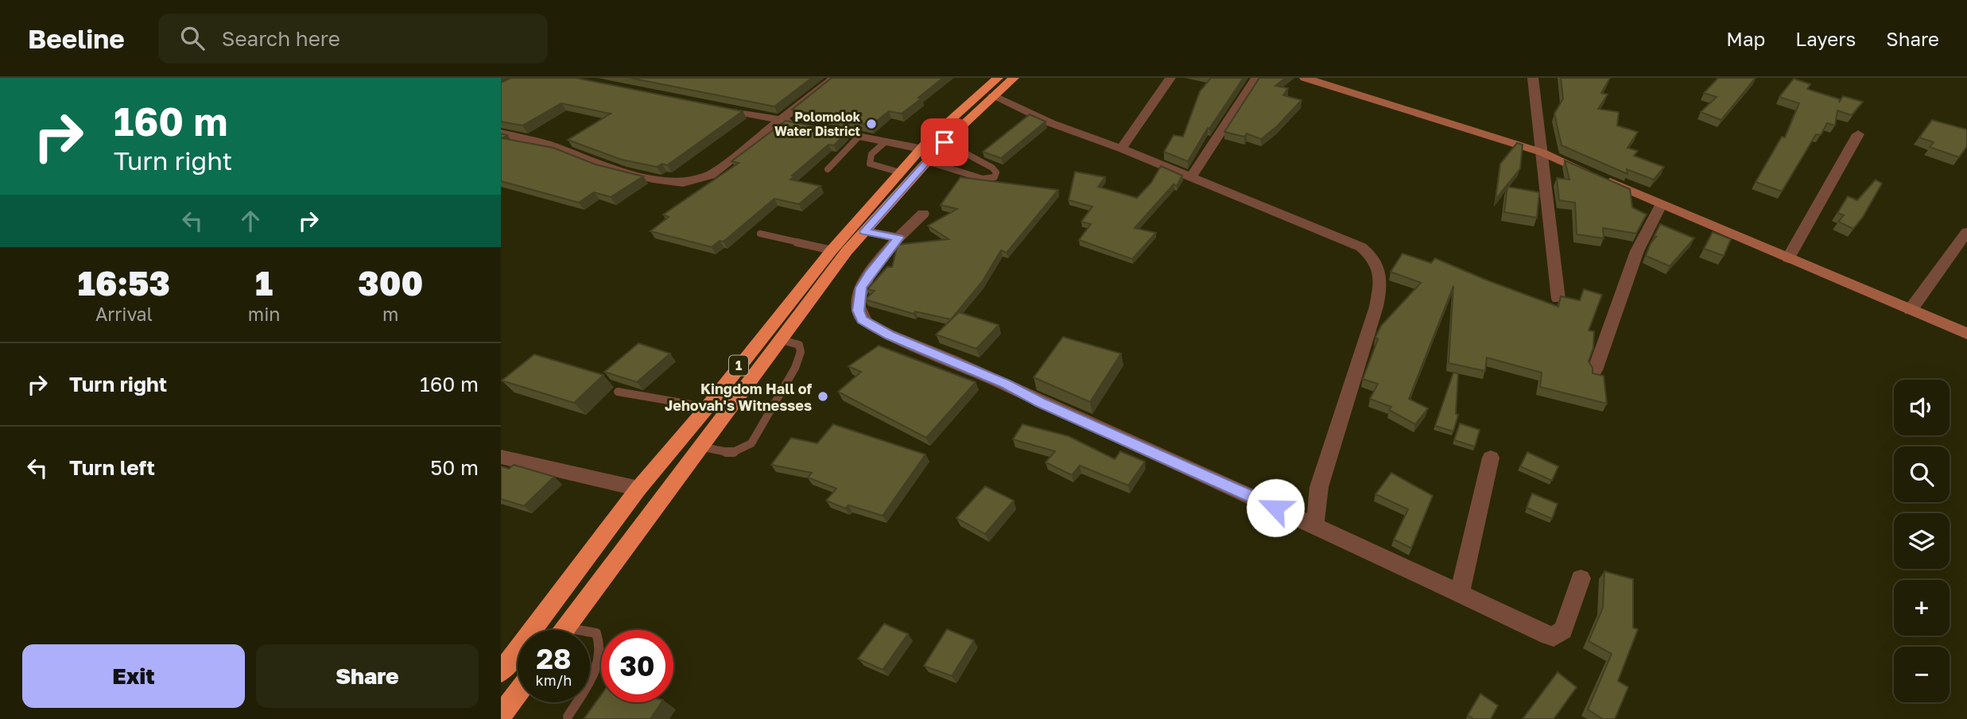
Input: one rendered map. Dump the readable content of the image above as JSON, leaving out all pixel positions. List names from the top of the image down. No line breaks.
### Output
{"streets":{"highway":["1"]},"places":["Polomolok Water District","Kingdom Hall of Jehovah's Witnesses"],"page":{"header":"Beeline","search":"Search here","nav":["Map","Layers","Share"],"turn":["160 m","Turn right"],"eta":["16:53","Arrival","1","min","300","m"],"list":[{"name":"Turn right","value":"160 m"},{"name":"Turn left","value":"50 m"}],"map_buttons":["+","−"],"speed":"28 km/h","limit":"30","buttons":["Exit","Share"]}}
